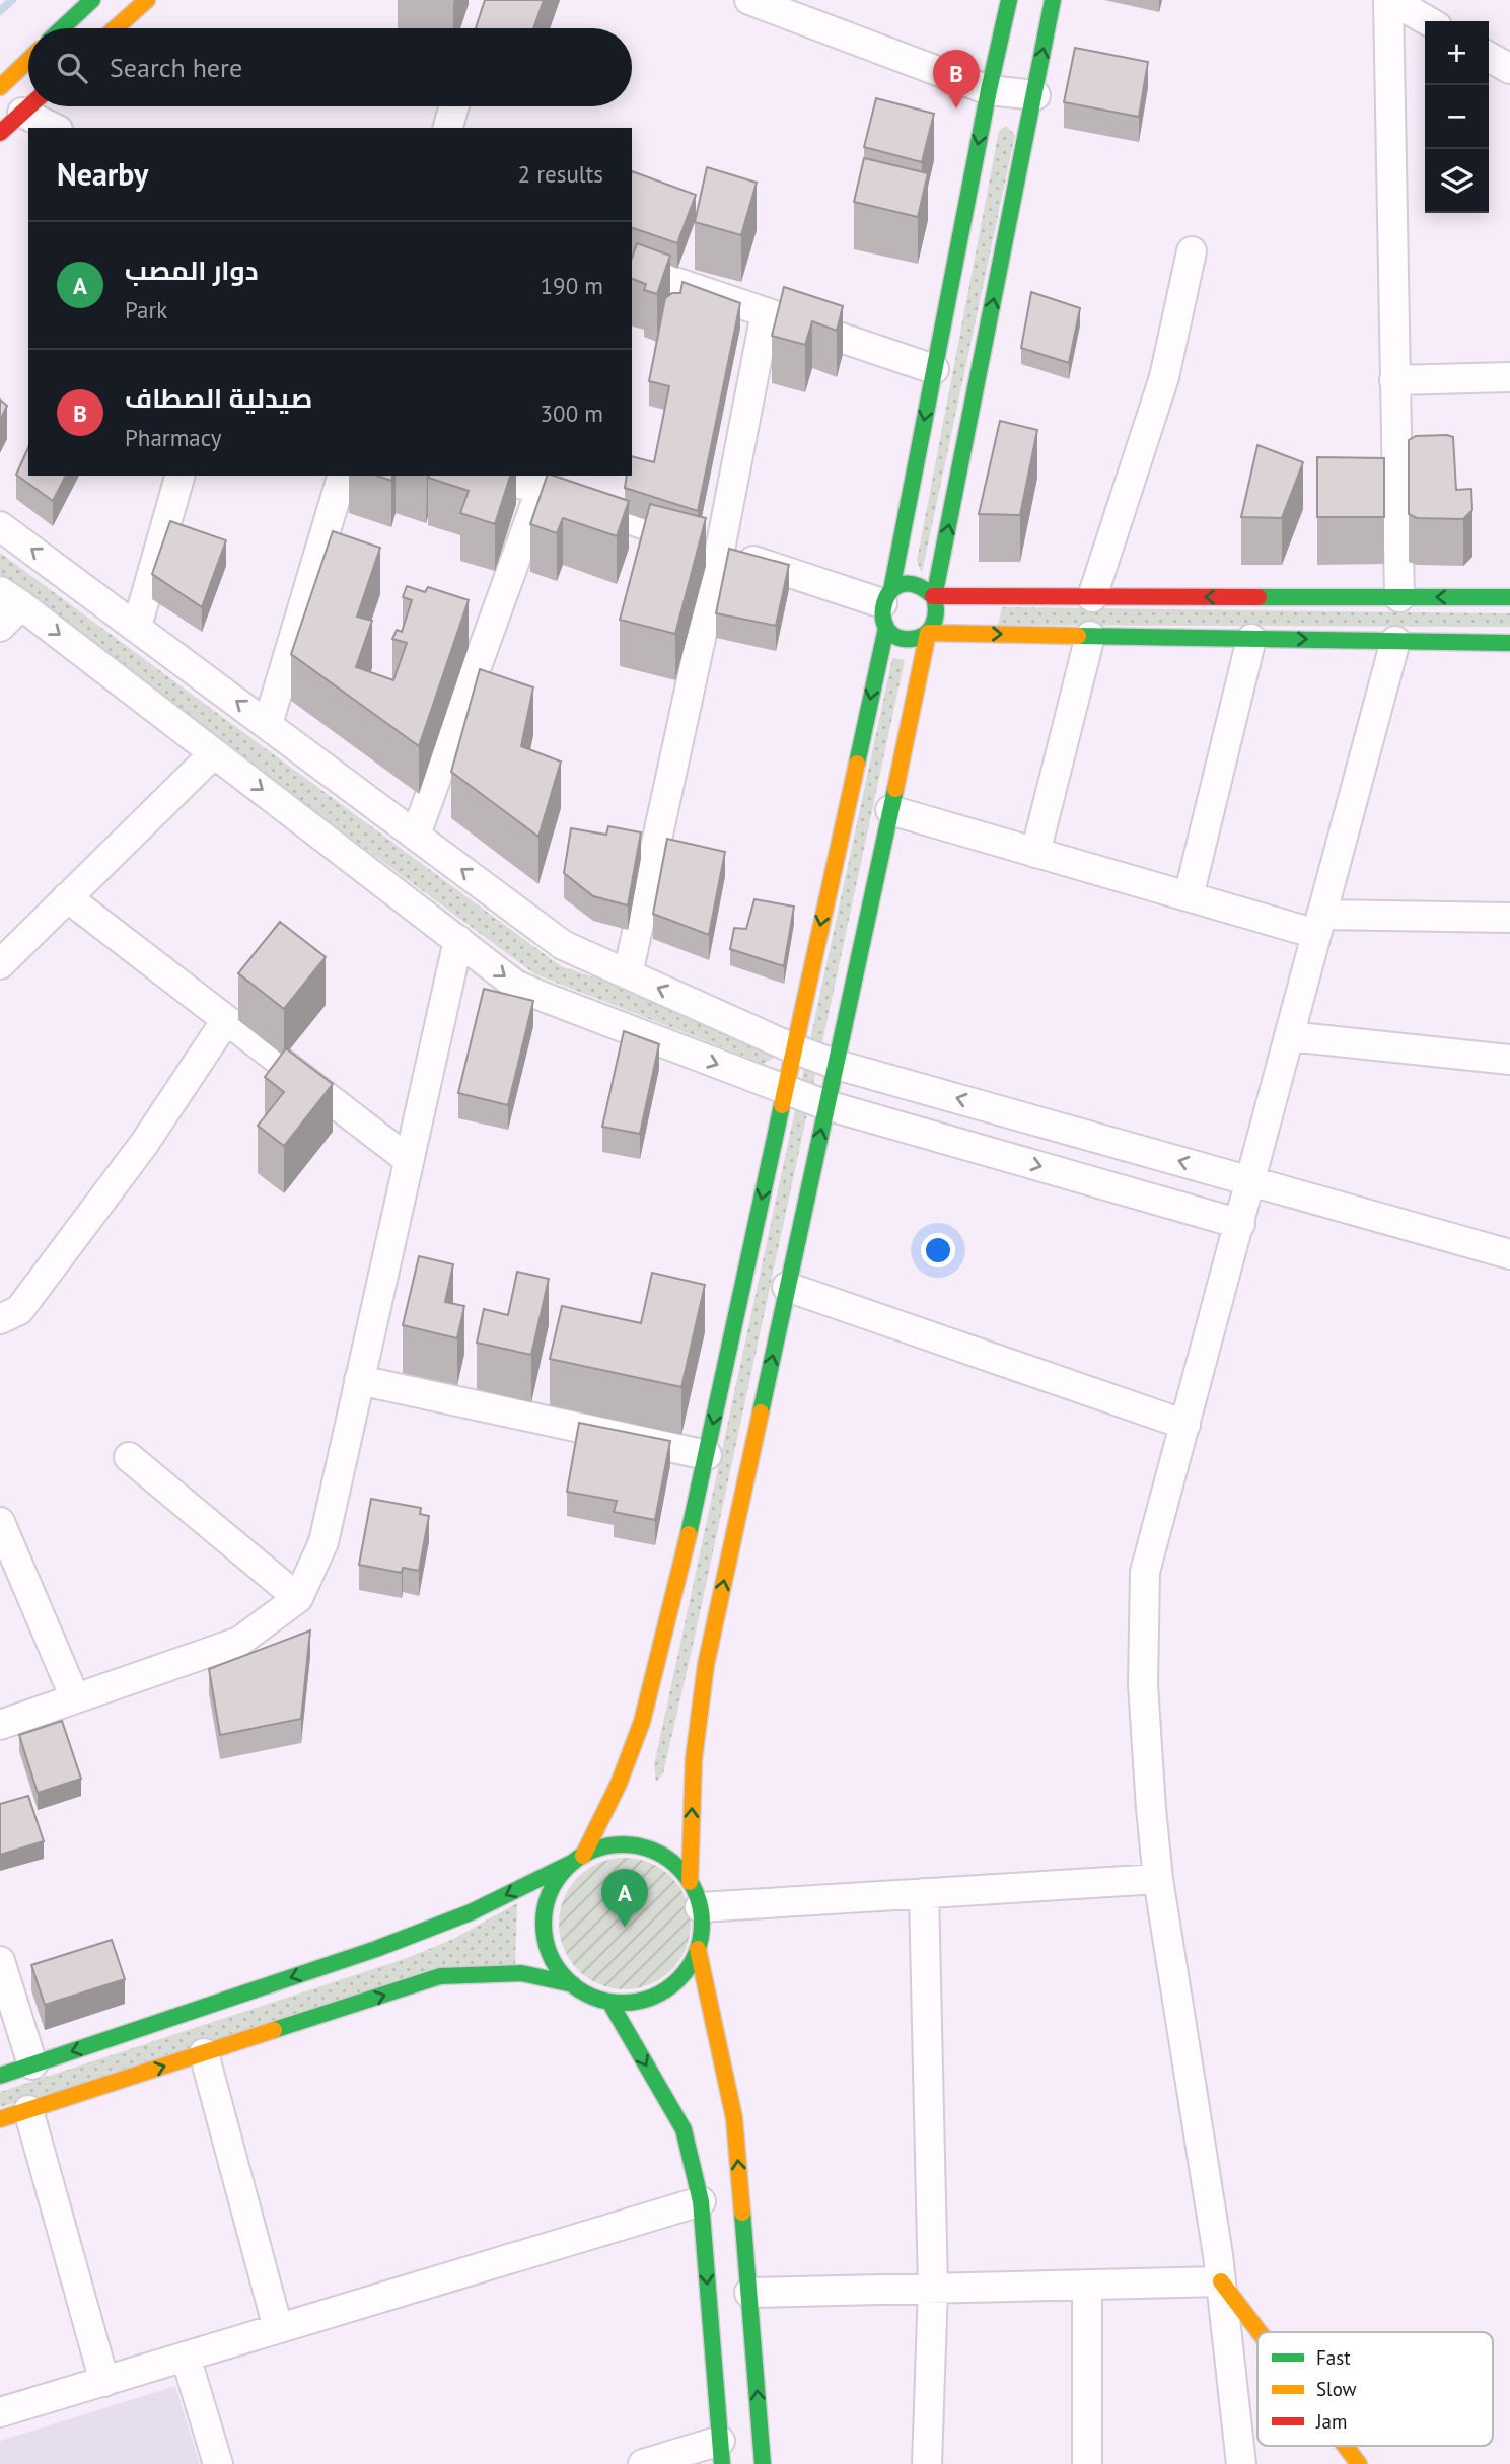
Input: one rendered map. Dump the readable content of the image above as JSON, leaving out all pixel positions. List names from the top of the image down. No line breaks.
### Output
{"legend":["Fast","Slow","Jam"],"page":{"map_buttons":["+","−"],"search":"Search here","pins":["B","A"],"heading":["Nearby","2 results"],"list":[{"mark":"A","name":"دوار المصب","note":"Park","value":"190 m"},{"mark":"B","name":"صيدلية الصطاف","note":"Pharmacy","value":"300 m"}]}}
